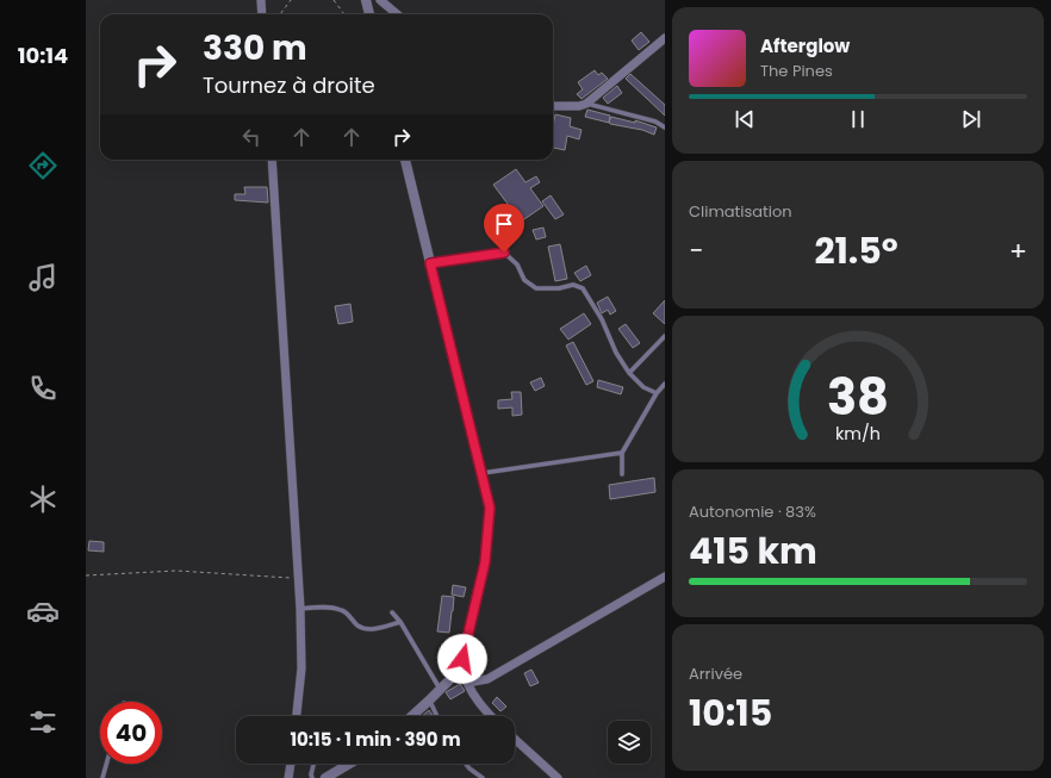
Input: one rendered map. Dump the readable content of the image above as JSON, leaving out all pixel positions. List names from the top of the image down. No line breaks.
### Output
{"page":{"tabs":"10:14","turn":["330 m","Tournez à droite"],"song":["Afterglow","The Pines"],"tile":["Climatisation",["Autonomie · 83%","415 km"],["Arrivée","10:15"]],"heat":["−","21.5°","+"],"limit":"40","trip":"10:15 · 1 min · 390 m","gauge":["38","km/h"]}}
